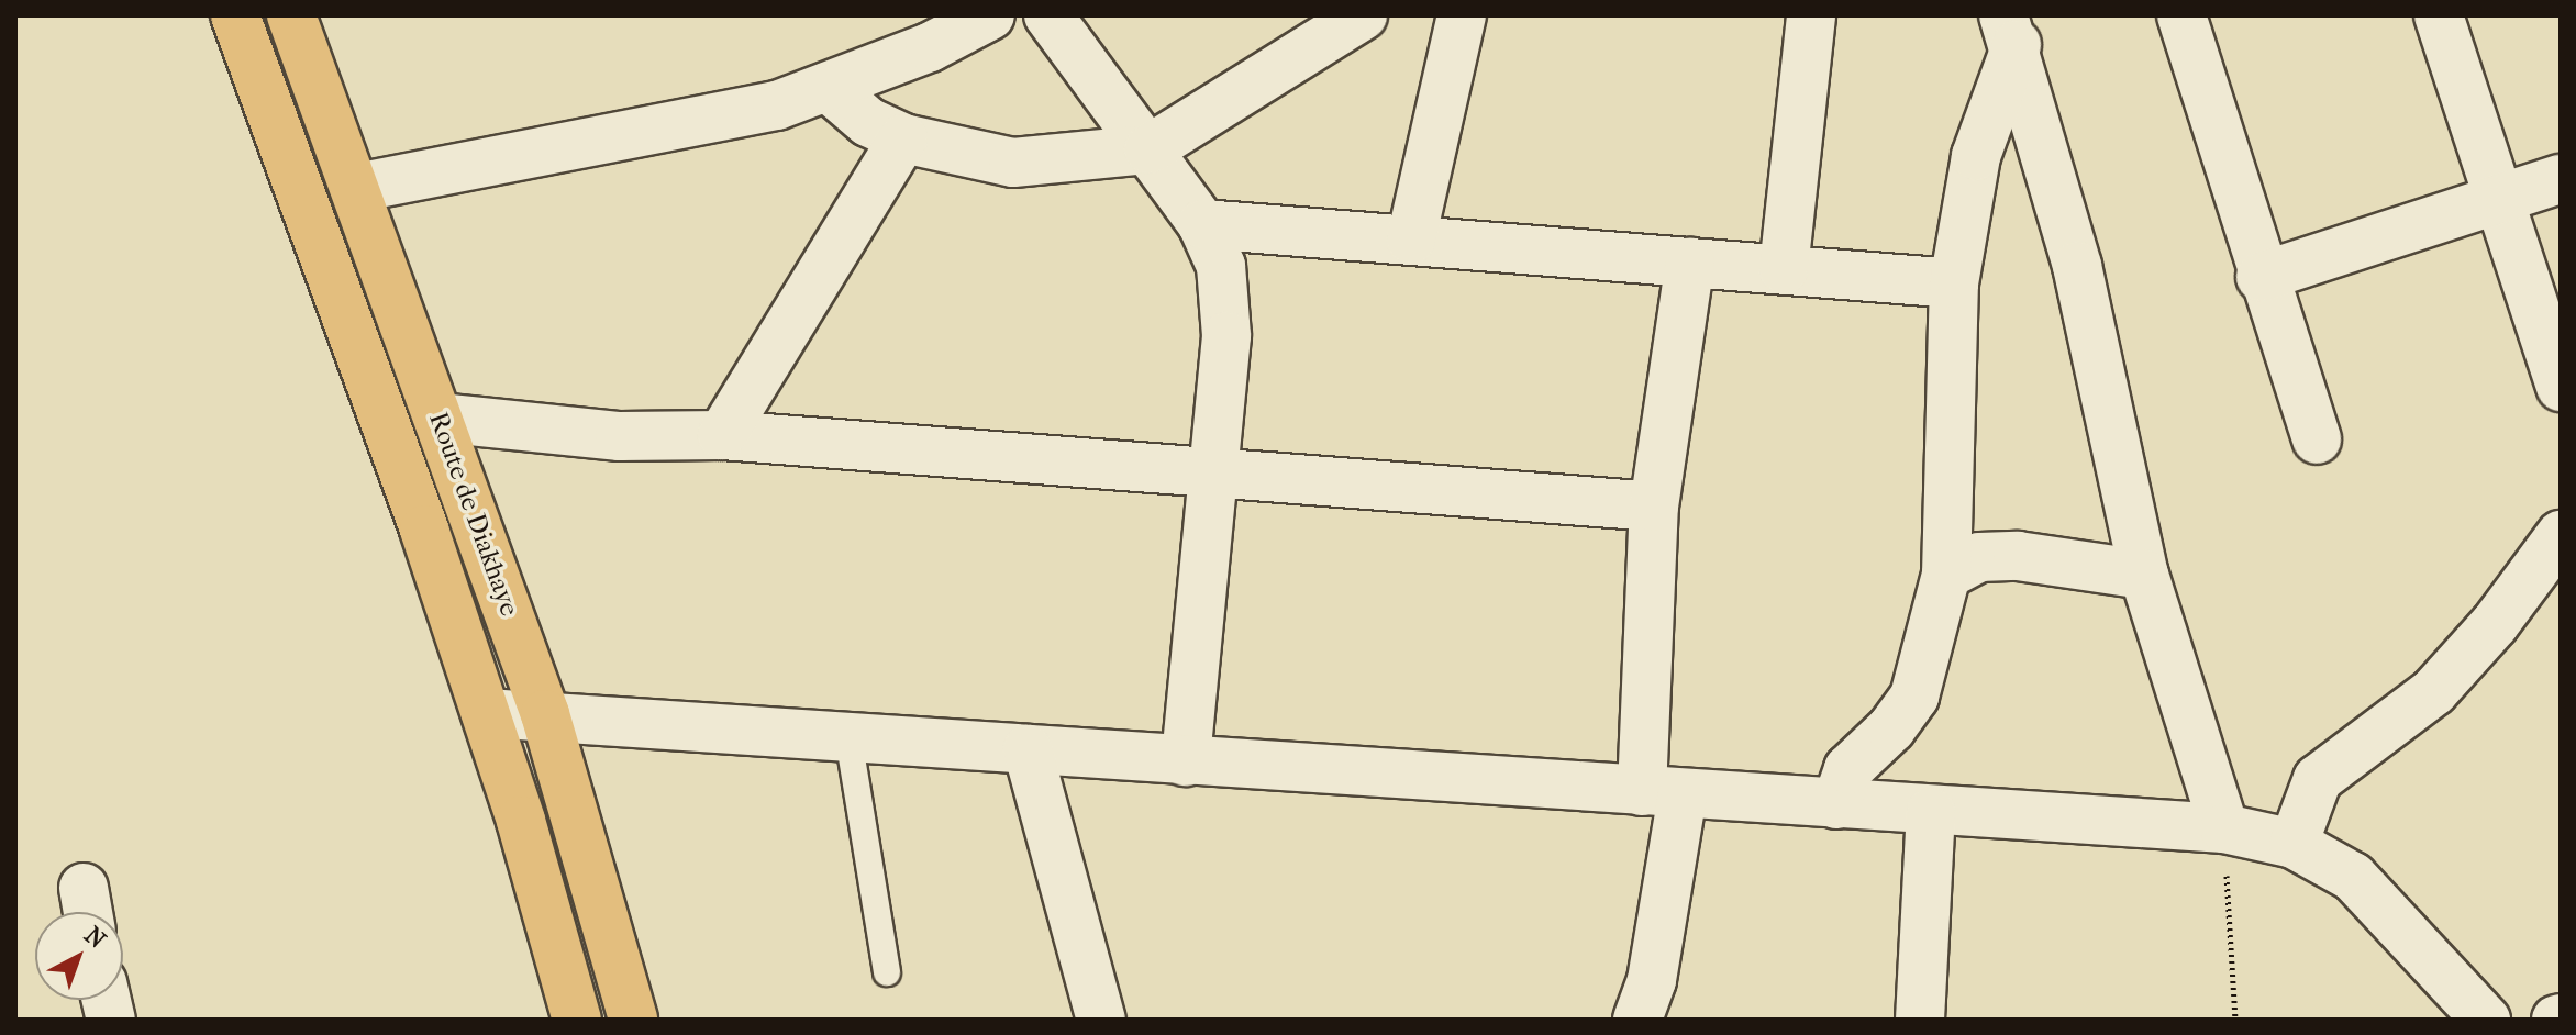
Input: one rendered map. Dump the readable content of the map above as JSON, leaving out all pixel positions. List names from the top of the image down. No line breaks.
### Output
{"streets":{"main road":["Route de Diakhaye"]},"north":"top right"}
